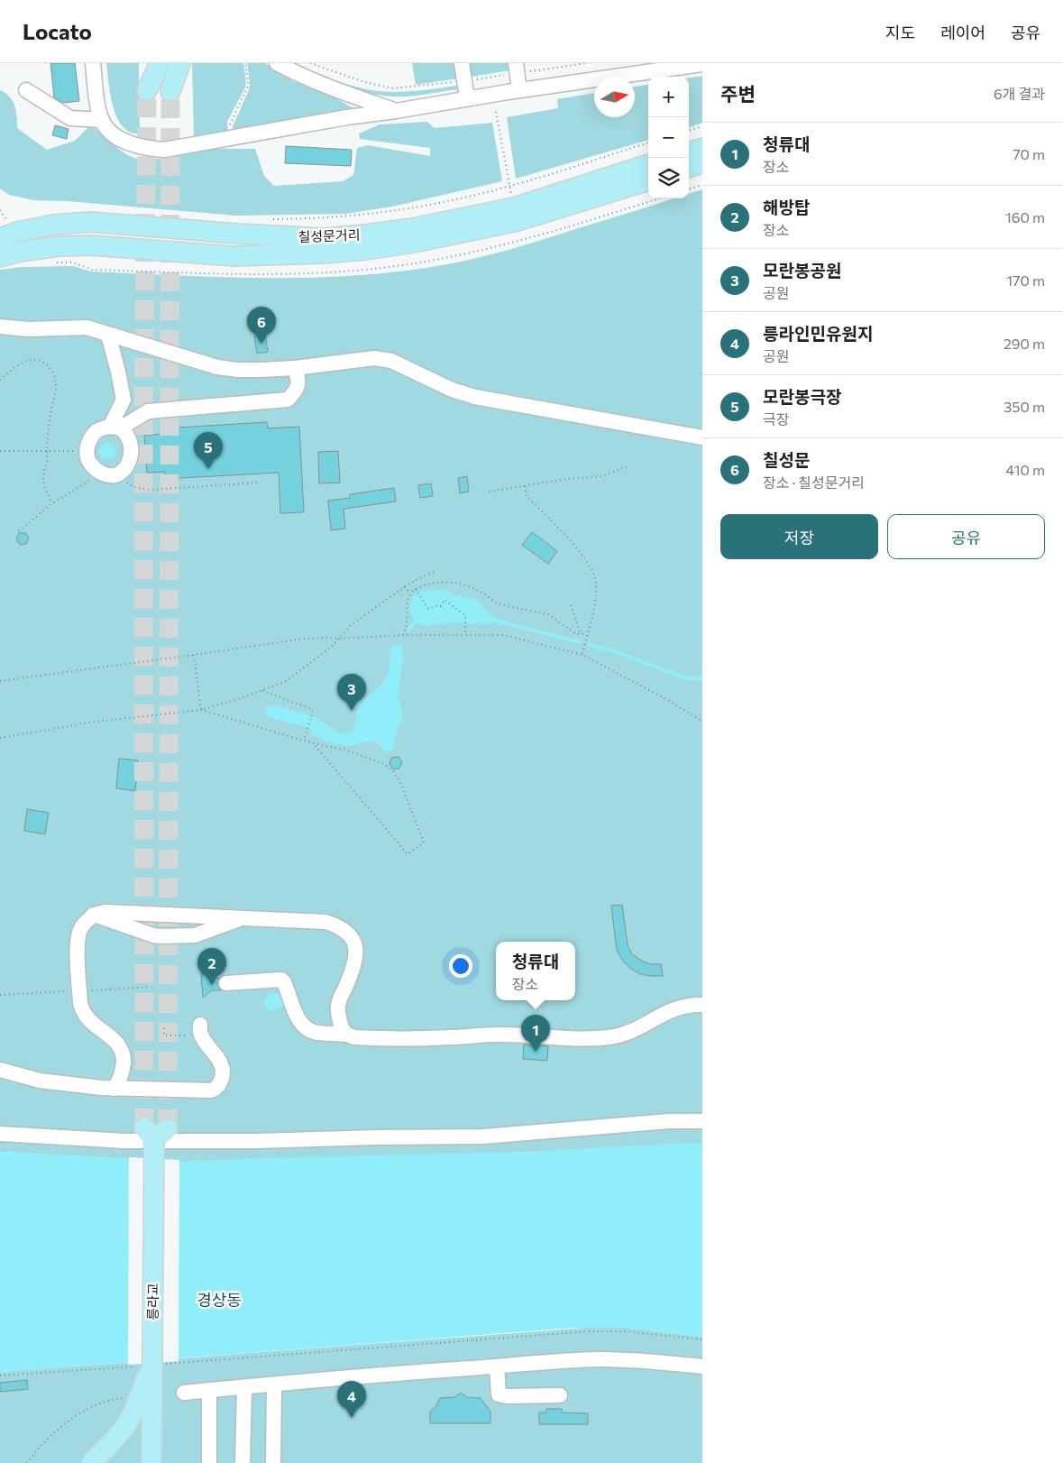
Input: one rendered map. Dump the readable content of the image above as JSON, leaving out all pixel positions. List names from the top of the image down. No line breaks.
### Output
{"streets":{"main road":["칠성문거리","릉라교"]},"districts":["경상동"],"north":"right","page":{"header":"Locato","nav":["지도","레이어","공유"],"heading":["주변","6개 결과"],"map_buttons":["+","−"],"list":[{"mark":"1","name":"청류대","note":"장소","value":"70 m"},{"mark":"2","name":"해방탑","note":"장소","value":"160 m"},{"mark":"3","name":"모란봉공원","note":"공원","value":"170 m"},{"mark":"4","name":"릉라인민유원지","note":"공원","value":"290 m"},{"mark":"5","name":"모란봉극장","note":"극장","value":"350 m"},{"mark":"6","name":"칠성문","note":"장소 · 칠성문거리","value":"410 m"}],"pins":["6","5","3","2","1","4"],"buttons":["저장","공유"],"popup":["청류대","장소"]}}
